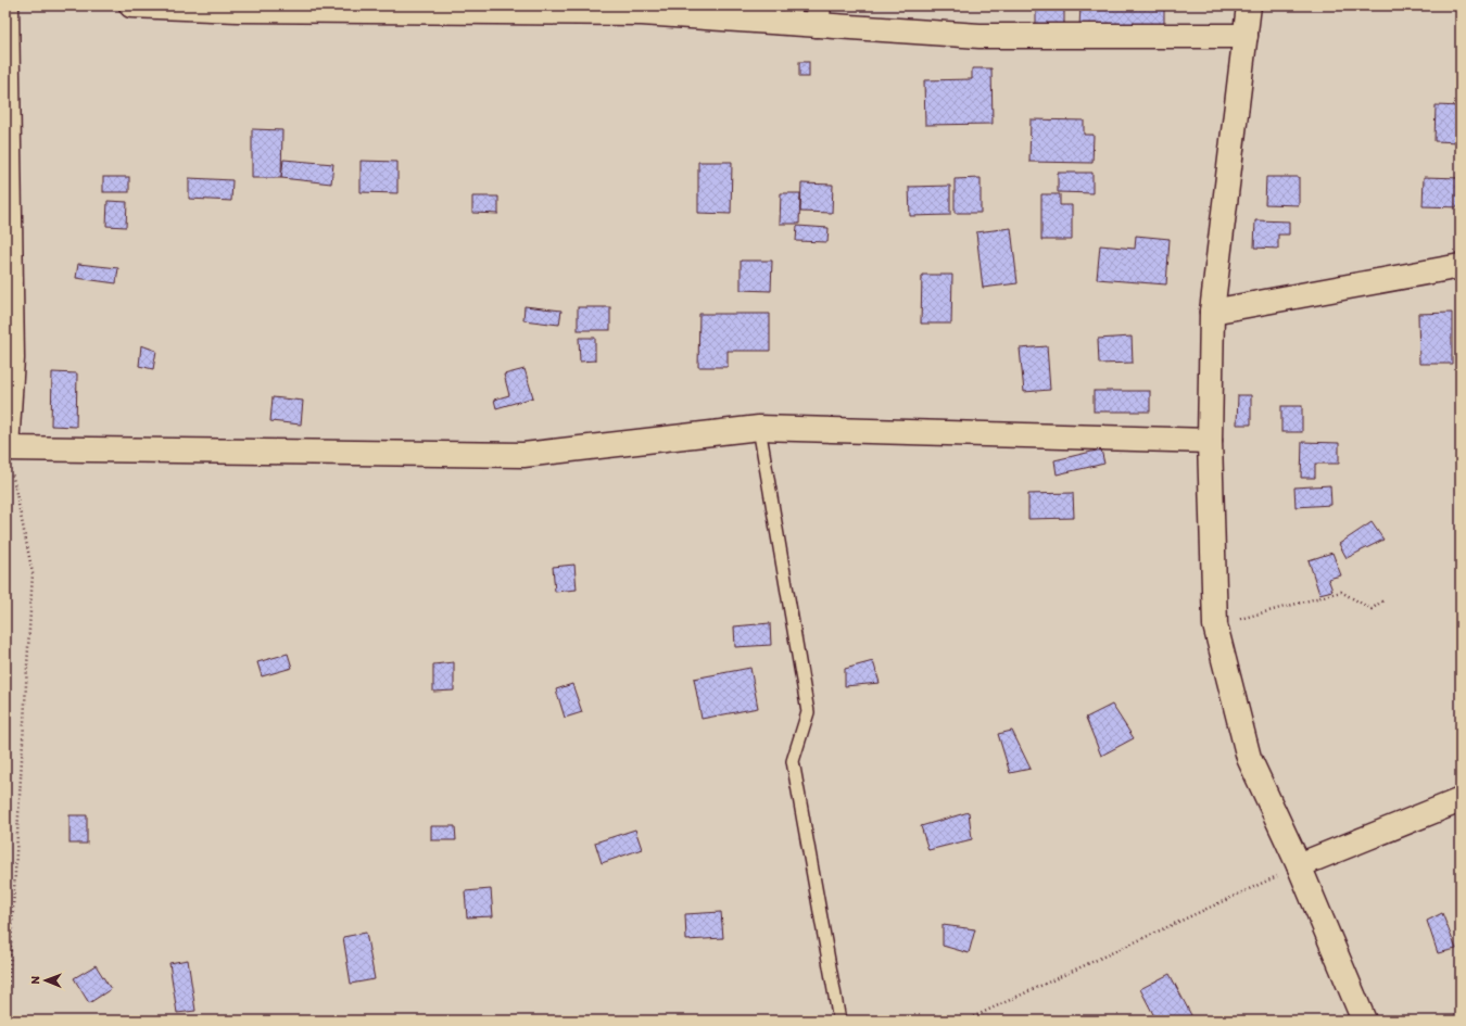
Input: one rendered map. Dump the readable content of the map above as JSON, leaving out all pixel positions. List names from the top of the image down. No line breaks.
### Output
{"north":"left"}
